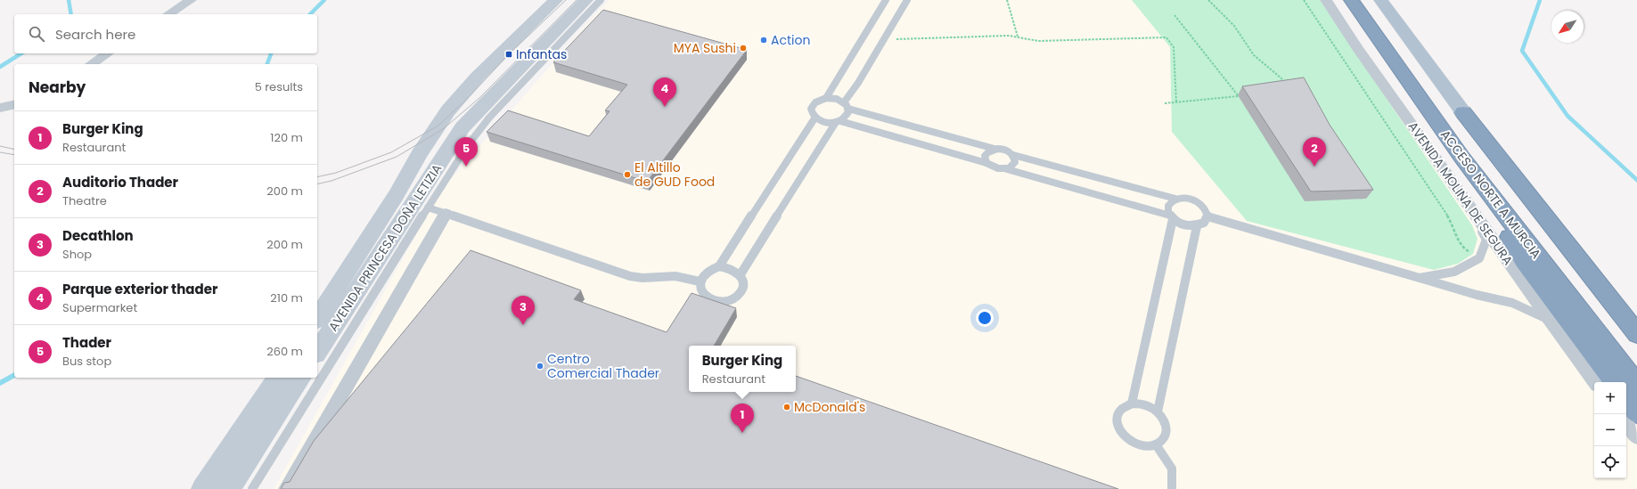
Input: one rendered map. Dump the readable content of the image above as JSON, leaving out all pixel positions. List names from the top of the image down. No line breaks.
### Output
{"streets":{"highway":["ACCESO NORTE A MURCIA"],"street":["AVENIDA MOLINA DE SEGURA","AVENIDA PRINCESA DOÑA LETIZIA"]},"places":{"other":["Action","MYA Sushi","El Altillo de GUD Food","Centro Comercial Thader","McDonald's"],"transit":["Infantas"]},"north":"bottom left","page":{"search":"Search here","heading":["Nearby","5 results"],"pins":["4","2","5","3","1"],"list":[{"mark":"1","name":"Burger King","note":"Restaurant","value":"120 m"},{"mark":"2","name":"Auditorio Thader","note":"Theatre","value":"200 m"},{"mark":"3","name":"Decathlon","note":"Shop","value":"200 m"},{"mark":"4","name":"Parque exterior thader","note":"Supermarket","value":"210 m"},{"mark":"5","name":"Thader","note":"Bus stop","value":"260 m"}],"popup":["Burger King","Restaurant"],"map_buttons":["+","−"]}}
